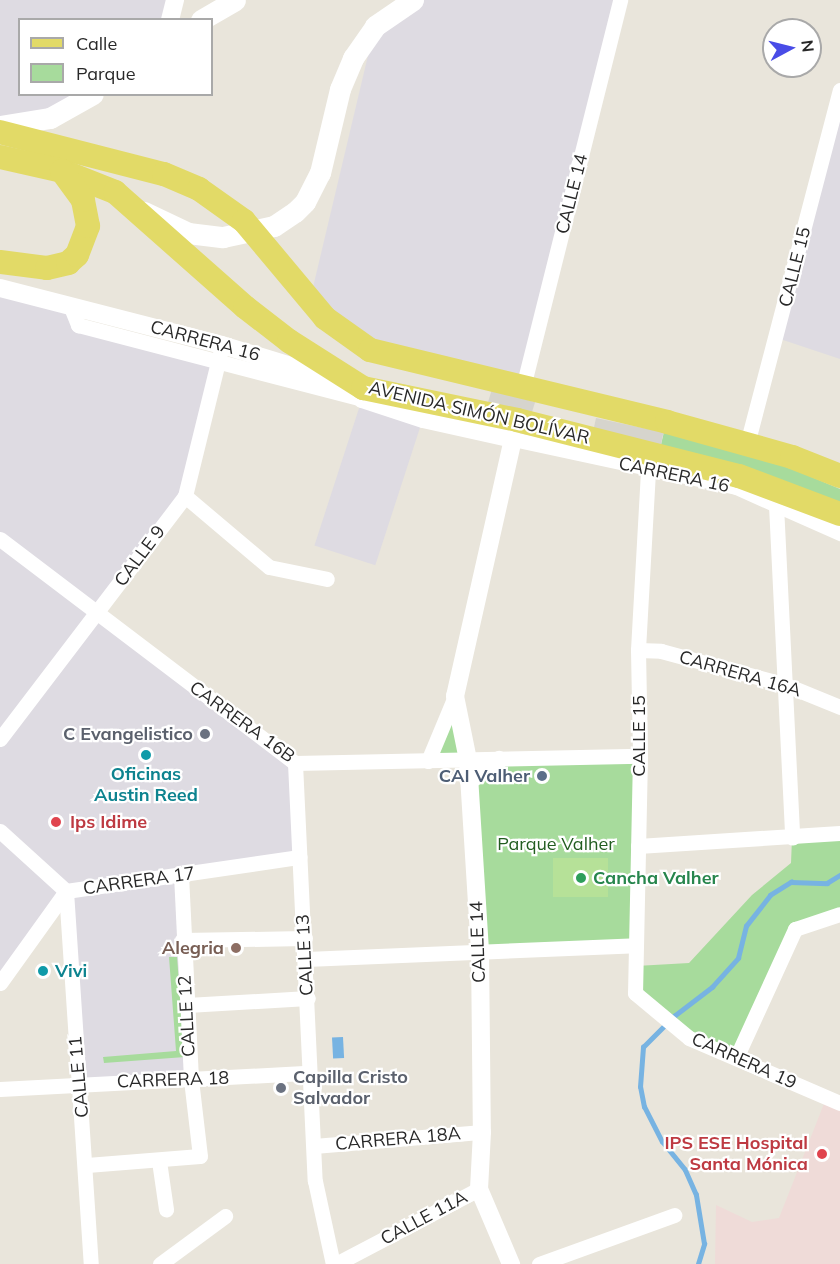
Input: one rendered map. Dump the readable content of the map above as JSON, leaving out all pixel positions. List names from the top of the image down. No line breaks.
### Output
{"streets":{"main road":["AVENIDA SIMÓN BOLÍVAR"],"street":["CALLE 14","CALLE 15","CARRERA 16","CALLE 9","CARRERA 16A","CARRERA 16B","CARRERA 17","CALLE 13","CALLE 12","CARRERA 19","CALLE 11","CARRERA 18","CARRERA 18A","CALLE 11A"]},"crossings":[["CALLE 14","CARRERA 16"],["CALLE 14","AVENIDA SIMÓN BOLÍVAR"],["CALLE 14","CARRERA 16B"],["CALLE 14","CARRERA 18A"],["CALLE 14","CALLE 11A"],["CALLE 15","CARRERA 16"],["CALLE 15","AVENIDA SIMÓN BOLÍVAR"],["CALLE 15","CARRERA 16A"],["CALLE 15","CARRERA 16B"],["CALLE 15","CARRERA 19"],["CARRERA 16","AVENIDA SIMÓN BOLÍVAR"],["CARRERA 16","CALLE 9"],["CALLE 9","CARRERA 16B"],["CARRERA 16B","CALLE 13"],["CARRERA 17","CALLE 13"],["CARRERA 17","CALLE 12"],["CARRERA 17","CALLE 11"],["CALLE 13","CARRERA 18"],["CALLE 13","CARRERA 18A"],["CALLE 13","CALLE 11A"],["CALLE 12","CARRERA 18"],["CALLE 11","CARRERA 18"]],"parks":["Parque Valher"],"places":["C Evangelistico","Oficinas Austin Reed","CAI Valher","Ips Idime","Cancha Valher","Alegria","Vivi","Capilla Cristo Salvador","IPS ESE Hospital Santa Mónica"],"legend":["Calle","Parque"],"north":"right"}
